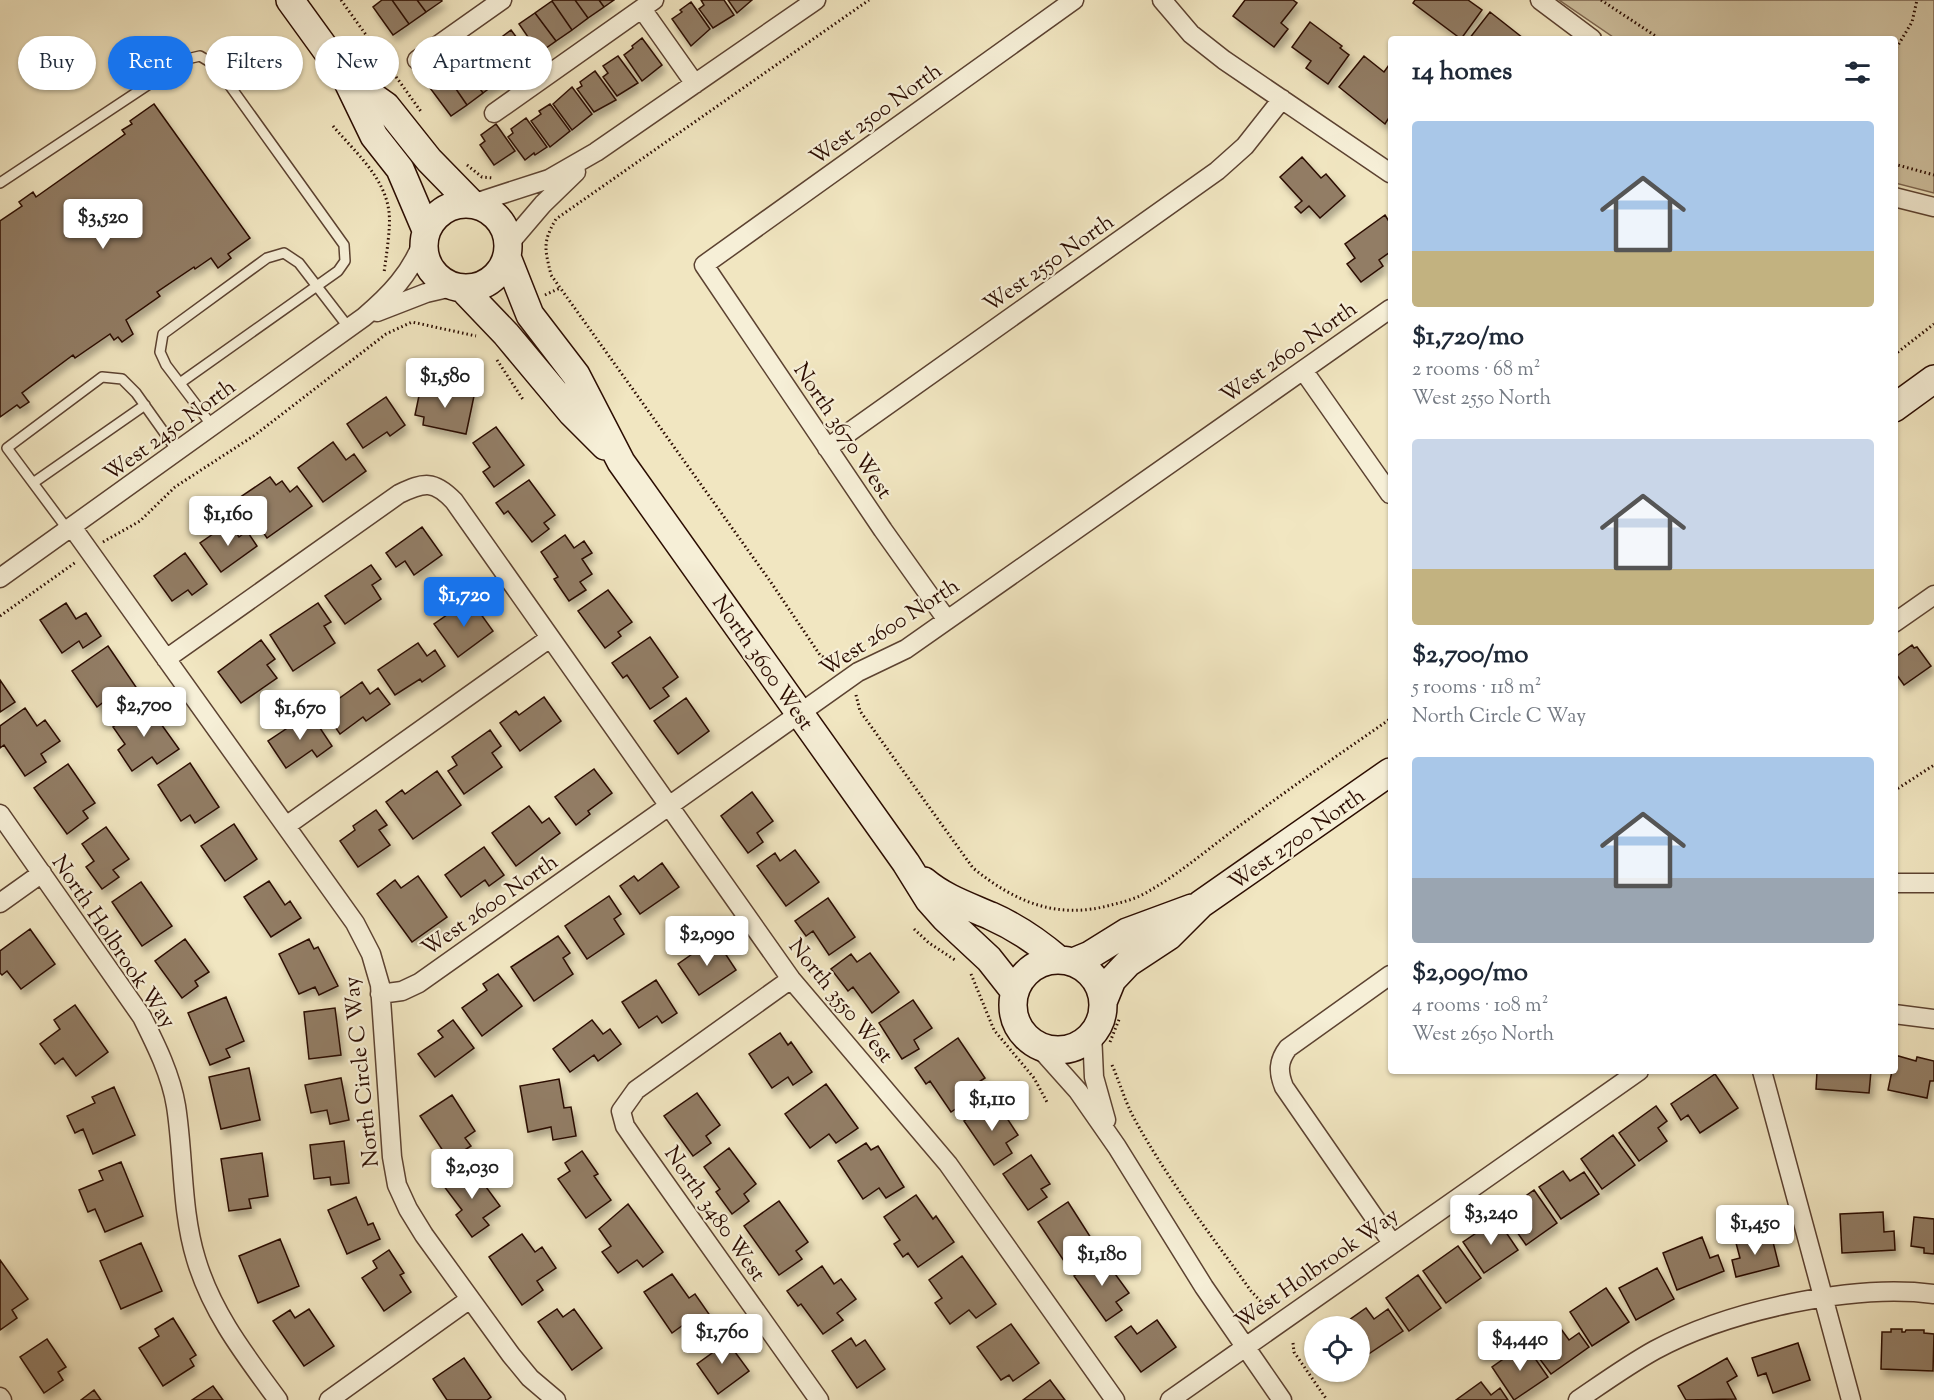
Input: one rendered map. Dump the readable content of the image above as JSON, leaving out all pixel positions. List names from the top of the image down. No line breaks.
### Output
{"streets":{"street":["West 2500 North","West 2550 North","West 2600 North","West 2450 North","North 3670 West","North 3600 West","West 2700 North","North Holbrook Way","North 3550 West","North Circle C Way","North 3480 West","West Holbrook Way"]},"crossings":[["West 2500 North","North 3670 West"],["West 2550 North","North 3670 West"],["West 2600 North","North 3670 West"],["West 2600 North","North 3600 West"],["West 2600 North","North 3550 West"],["West 2600 North","North Circle C Way"],["West 2450 North","North 3600 West"],["West 2450 North","North Circle C Way"],["North 3600 West","West 2700 North"],["North 3550 West","North Circle C Way"],["North 3550 West","North 3480 West"]],"page":{"chip":["Buy","Rent","Filters","New","Apartment"],"heading":"14 homes","list":[{"name":"$1,720/mo","note":"2 rooms · 68 m² · West 2550 North"},{"name":"$2,700/mo","note":"5 rooms · 118 m² · North Circle C Way"},{"name":"$2,090/mo","note":"4 rooms · 108 m² · West 2650 North"}],"price":["$3,520","$1,580","$1,160","$1,720","$2,700","$1,670","$2,090","$1,110","$2,030","$3,240","$1,450","$1,180","$1,760","$4,440"]}}
